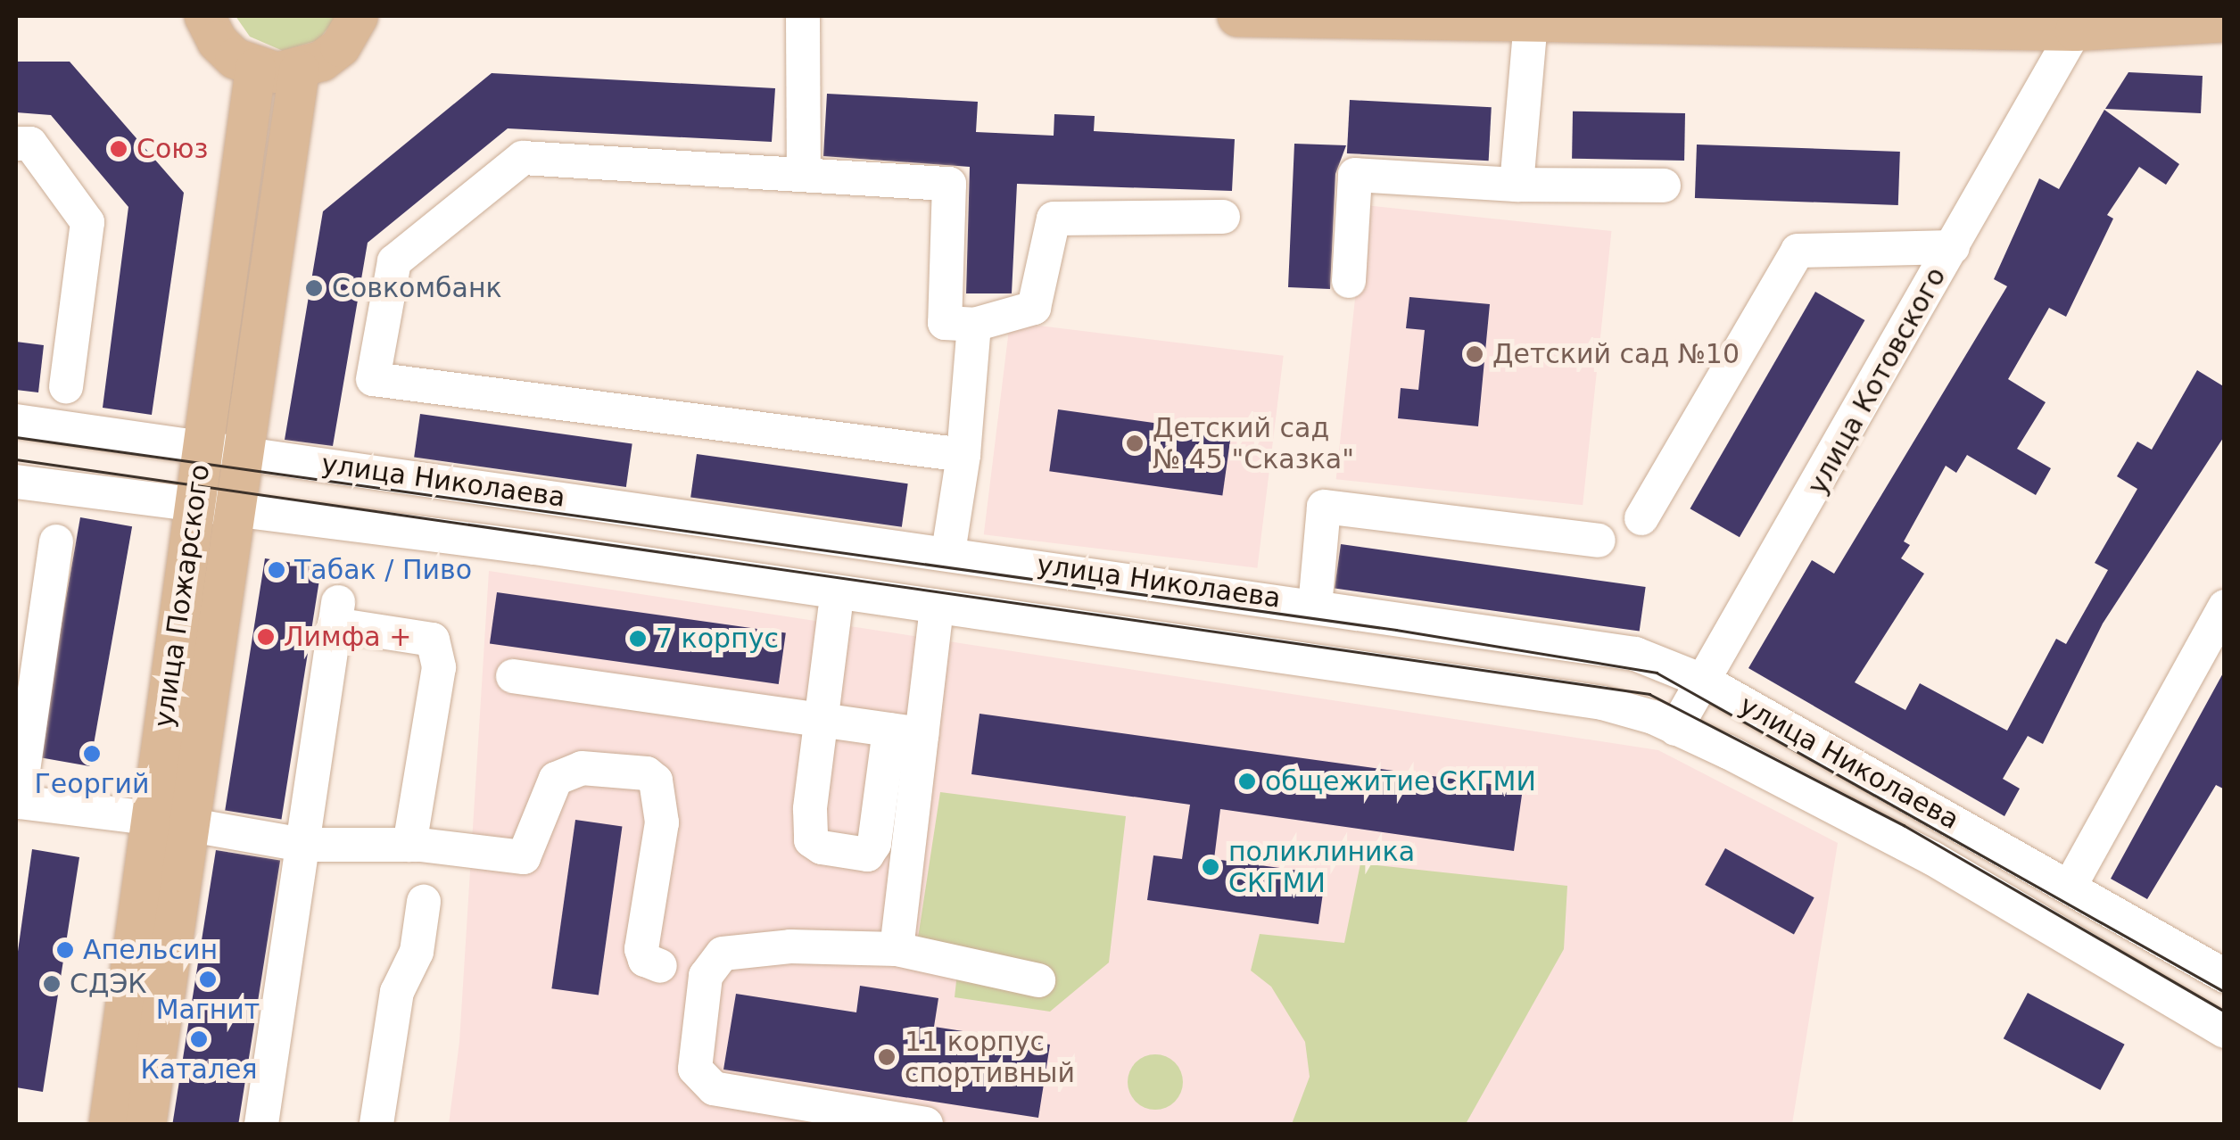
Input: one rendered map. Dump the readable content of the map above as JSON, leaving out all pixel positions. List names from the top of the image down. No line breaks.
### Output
{"streets":{"main road":["улица Пожарского"],"street":["улица Котовского","улица Николаева"]},"crossings":[["улица Котовского","улица Николаева"],["улица Николаева","улица Пожарского"]],"places":["Союз","Совкомбанк","Детский сад №10","Детский сад № 45 \"Сказка\"","Табак / Пиво","Лимфа +","7 корпус","Георгий","общежитие СКГМИ","поликлиника СКГМИ","Апельсин","Магнит","СДЭК","Каталея","11 корпус спортивный"]}
